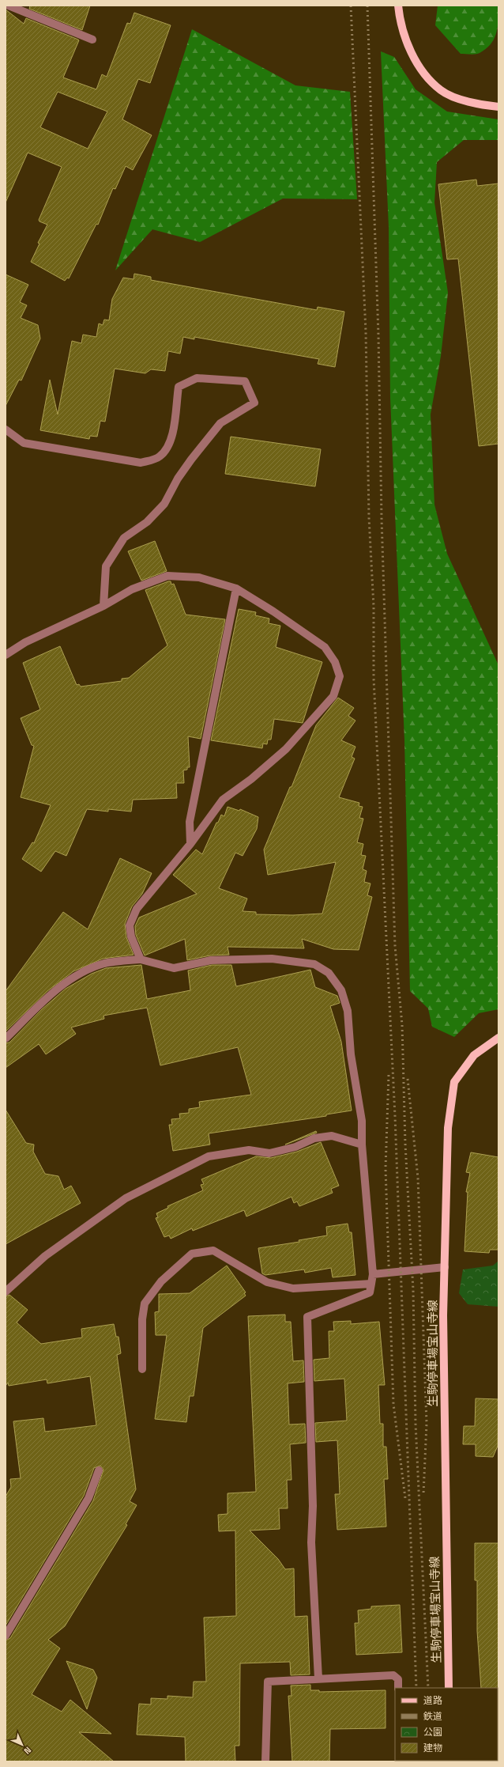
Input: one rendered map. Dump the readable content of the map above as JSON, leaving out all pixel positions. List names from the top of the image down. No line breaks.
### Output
{"streets":{"main road":["生駒停車場宝山寺線"]},"legend":["道路","鉄道","公園","建物"],"north":"bottom right"}
